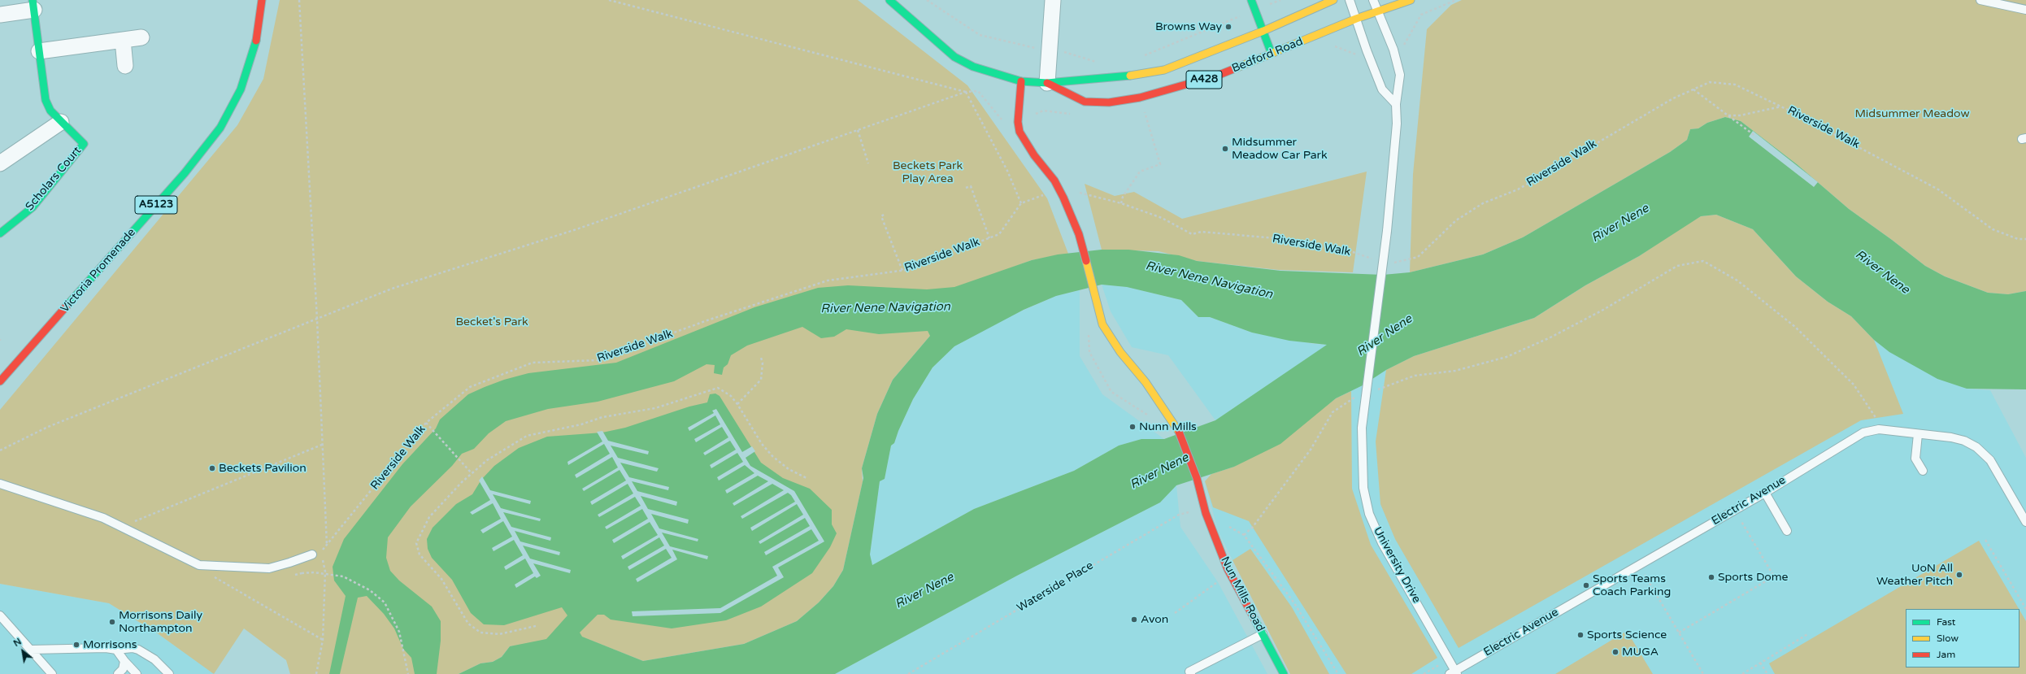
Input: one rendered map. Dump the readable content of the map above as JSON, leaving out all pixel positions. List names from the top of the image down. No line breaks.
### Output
{"streets":{"main road":["Bedford Road","A428","Scholars Court","A5123","Victoria Promenade","Nun Mills Road"],"lane":["Electric Avenue","University Drive"],"path":["Riverside Walk","Waterside Place"]},"crossings":[["Bedford Road","Nun Mills Road"],["Electric Avenue","University Drive"],["Waterside Place","Nun Mills Road"]],"water":["River Nene","River Nene Navigation"],"parks":["Midsummer Meadow","Beckets Park Play Area","Becket's Park"],"places":["Browns Way","Midsummer Meadow Car Park","Nunn Mills","Beckets Pavilion","UoN All Weather Pitch","Sports Dome","Sports Teams Coach Parking","Avon","Morrisons Daily Northampton","Sports Science","Morrisons","MUGA"],"legend":["Fast","Slow","Jam"],"north":"top left"}
